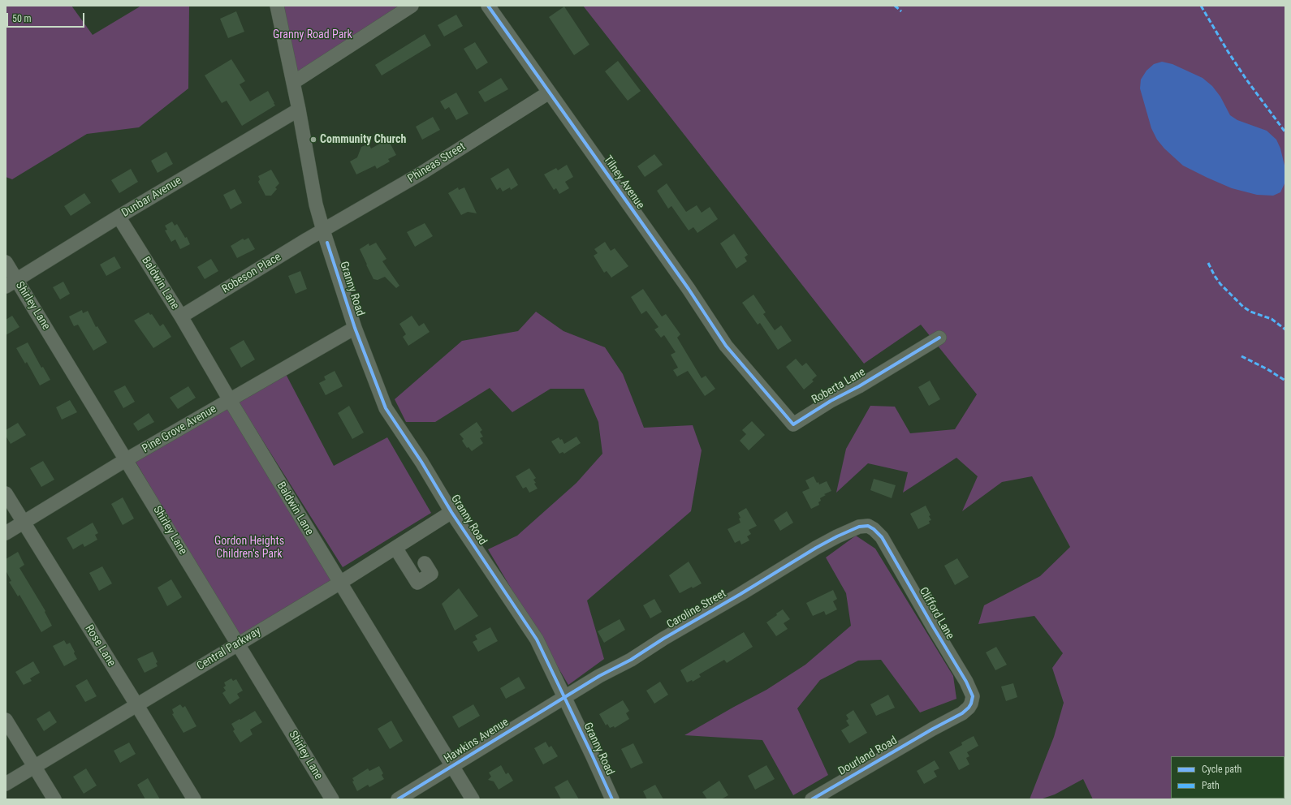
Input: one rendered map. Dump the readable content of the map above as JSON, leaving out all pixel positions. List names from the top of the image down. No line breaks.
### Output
{"streets":{"street":["Phineas Street","Tilney Avenue","Dunbar Avenue","Robeson Place","Baldwin Lane","Granny Road","Shirley Lane","Roberta Lane","Pine Grove Avenue","Caroline Street","Clifford Lane","Rose Lane","Central Parkway","Hawkins Avenue","Dourland Road"]},"crossings":[["Phineas Street","Tilney Avenue"],["Phineas Street","Robeson Place"],["Phineas Street","Granny Road"],["Tilney Avenue","Roberta Lane"],["Dunbar Avenue","Baldwin Lane"],["Dunbar Avenue","Granny Road"],["Dunbar Avenue","Shirley Lane"],["Robeson Place","Baldwin Lane"],["Robeson Place","Granny Road"],["Baldwin Lane","Pine Grove Avenue"],["Baldwin Lane","Central Parkway"],["Baldwin Lane","Hawkins Avenue"],["Granny Road","Pine Grove Avenue"],["Granny Road","Caroline Street"],["Granny Road","Central Parkway"],["Granny Road","Hawkins Avenue"],["Shirley Lane","Pine Grove Avenue"],["Shirley Lane","Central Parkway"],["Pine Grove Avenue","Rose Lane"],["Caroline Street","Clifford Lane"],["Caroline Street","Hawkins Avenue"],["Clifford Lane","Dourland Road"],["Rose Lane","Central Parkway"]],"parks":["Granny Road Park","Gordon Heights Children's Park"],"places":["Community Church"],"legend":["Cycle path","Path"],"scale_bar":"50 m"}
